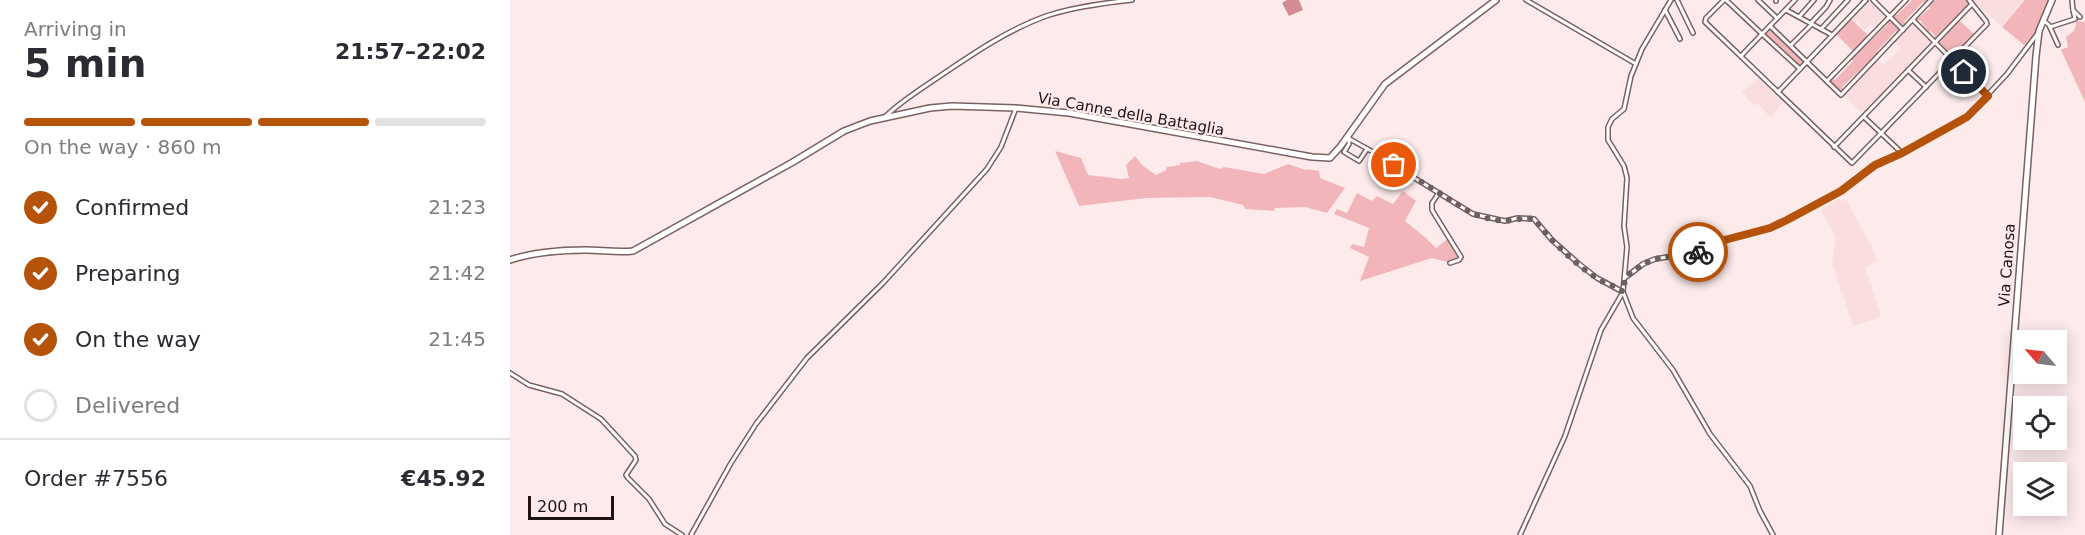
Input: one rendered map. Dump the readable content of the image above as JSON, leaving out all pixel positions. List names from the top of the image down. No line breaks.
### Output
{"streets":{"street":["Via Canne della Battaglia","Via Canosa"]},"scale_bar":"200 m","north":"top left","page":{"heading":["5 min","Arriving in","21:57–22:02"],"panel":["Order #7556","€45.92"],"bar":"On the way · 860 m","list":[["Confirmed","21:23"],["Preparing","21:42"],["On the way","21:45"],"Delivered"],"scale":"200 m"}}
